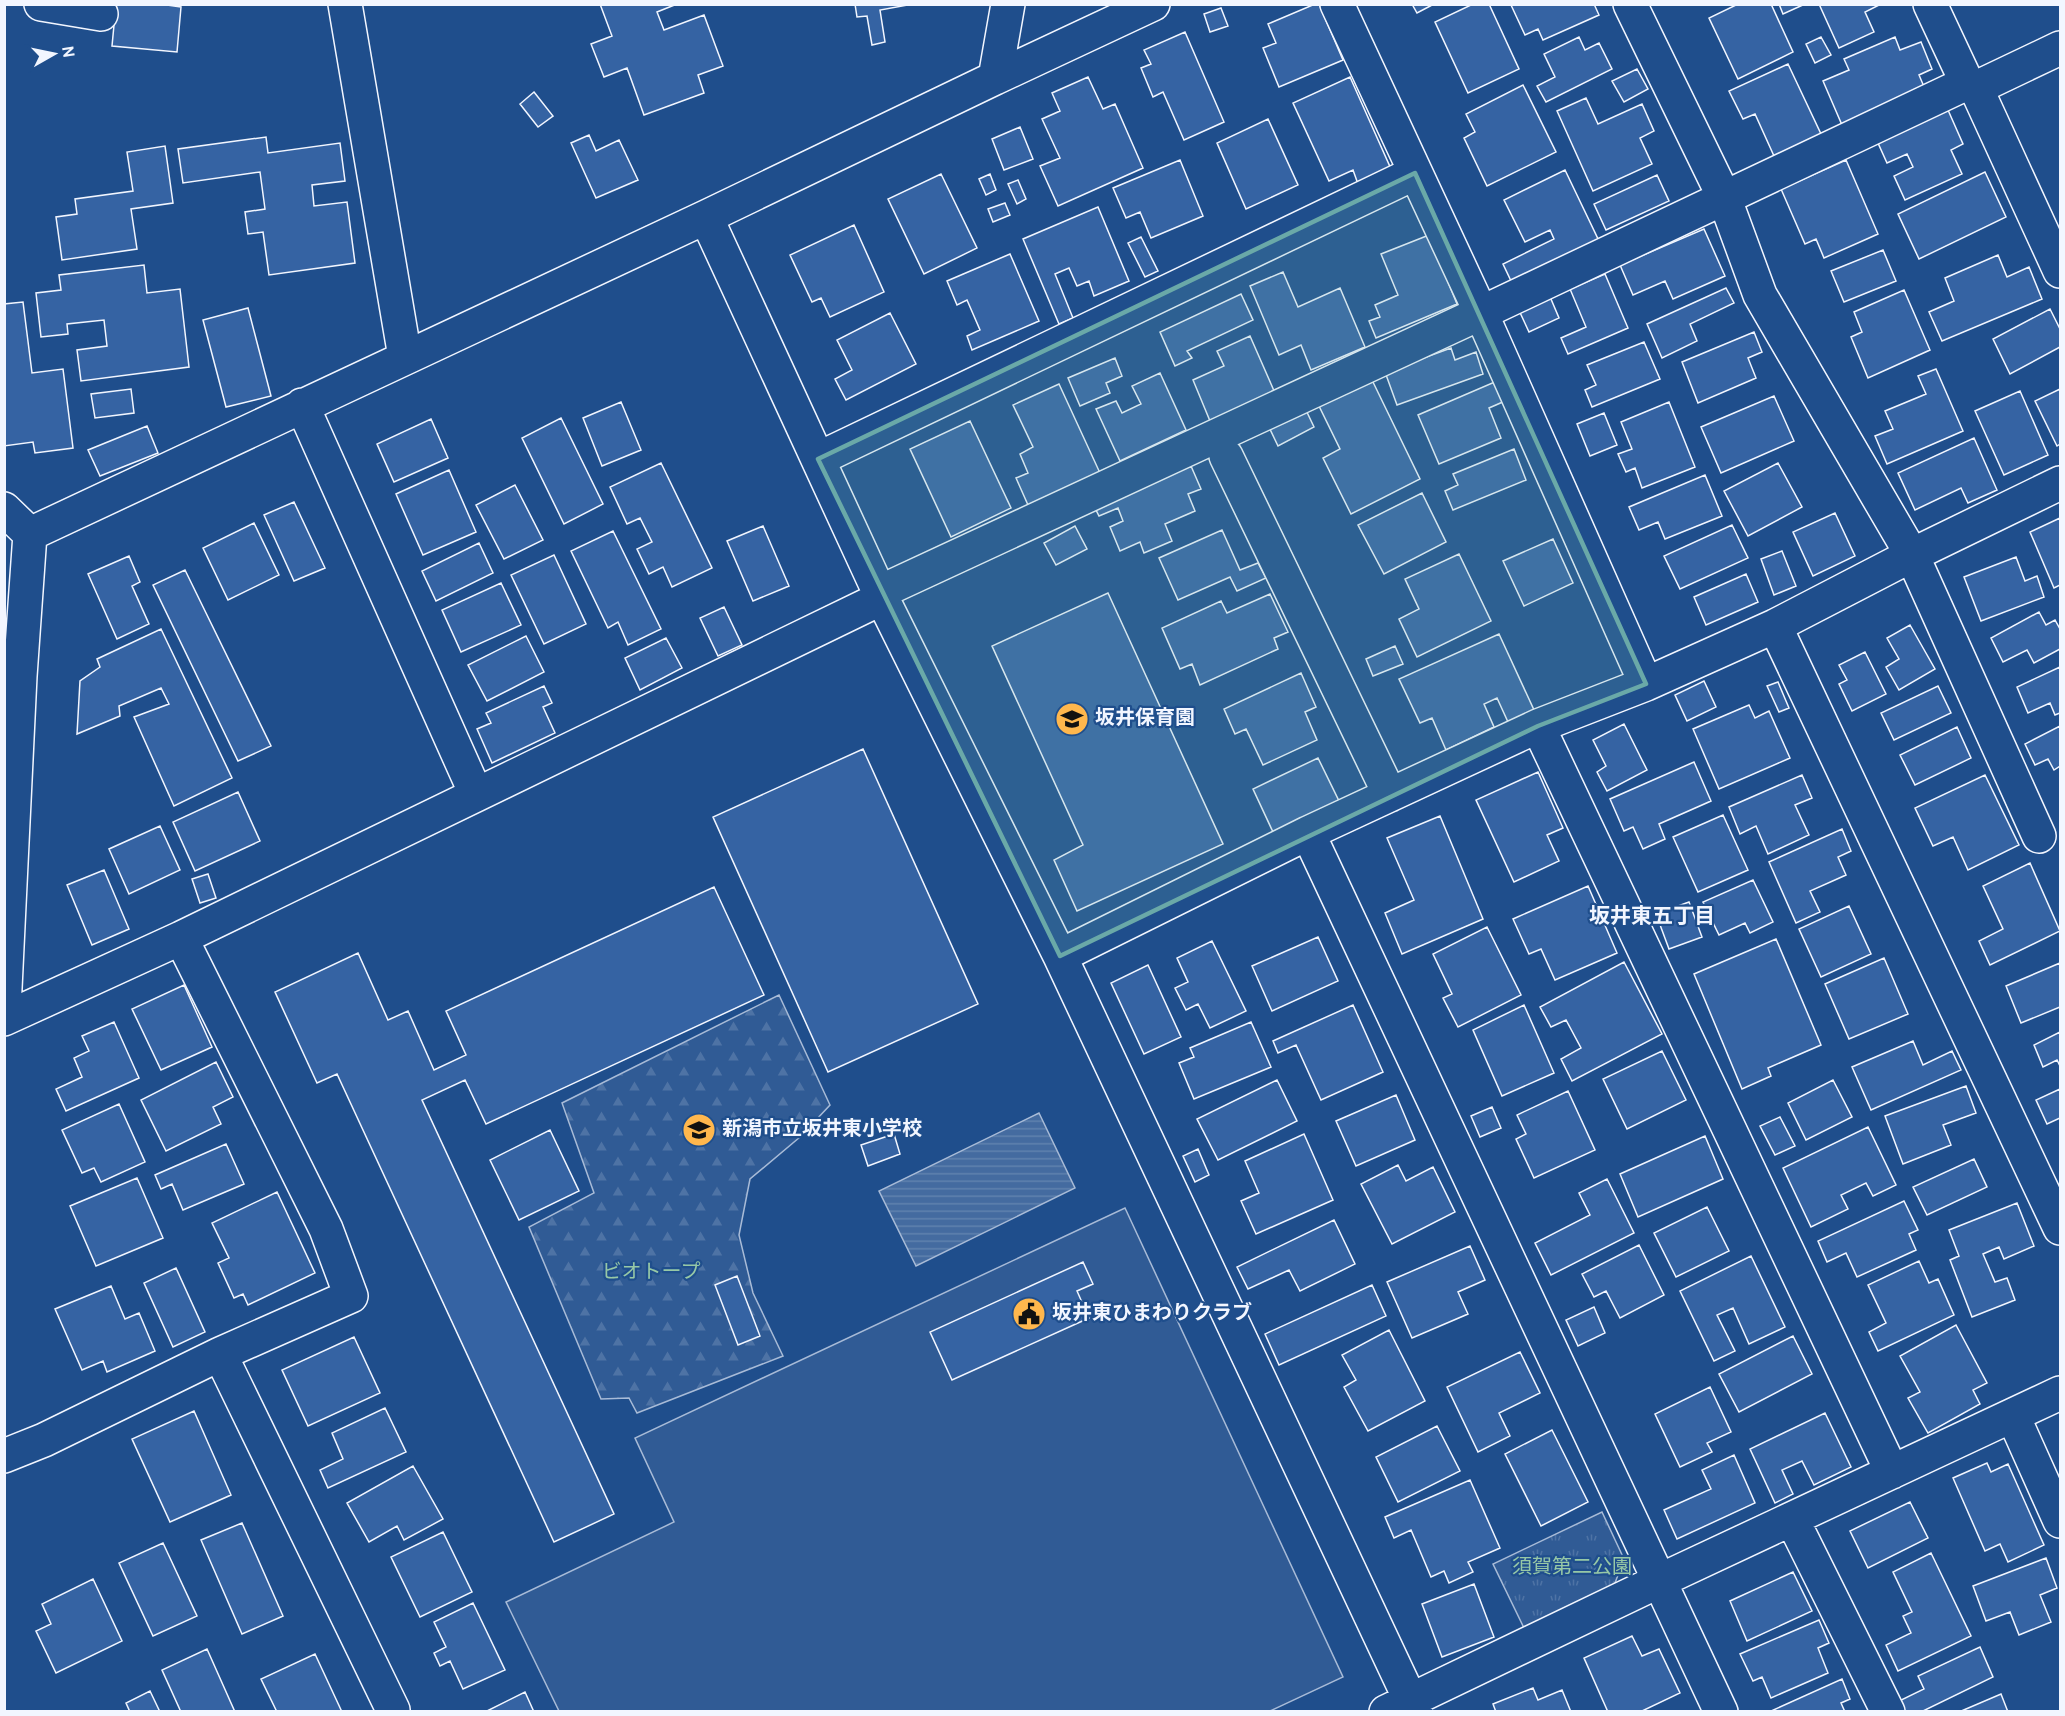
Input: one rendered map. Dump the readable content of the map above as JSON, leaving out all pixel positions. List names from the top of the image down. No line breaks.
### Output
{"districts":["坂井東五丁目"],"parks":["ビオトープ","須賀第二公園"],"places":{"school or university":["坂井保育園","新潟市立坂井東小学校"],"public building":["坂井東ひまわりクラブ"]},"north":"right"}
